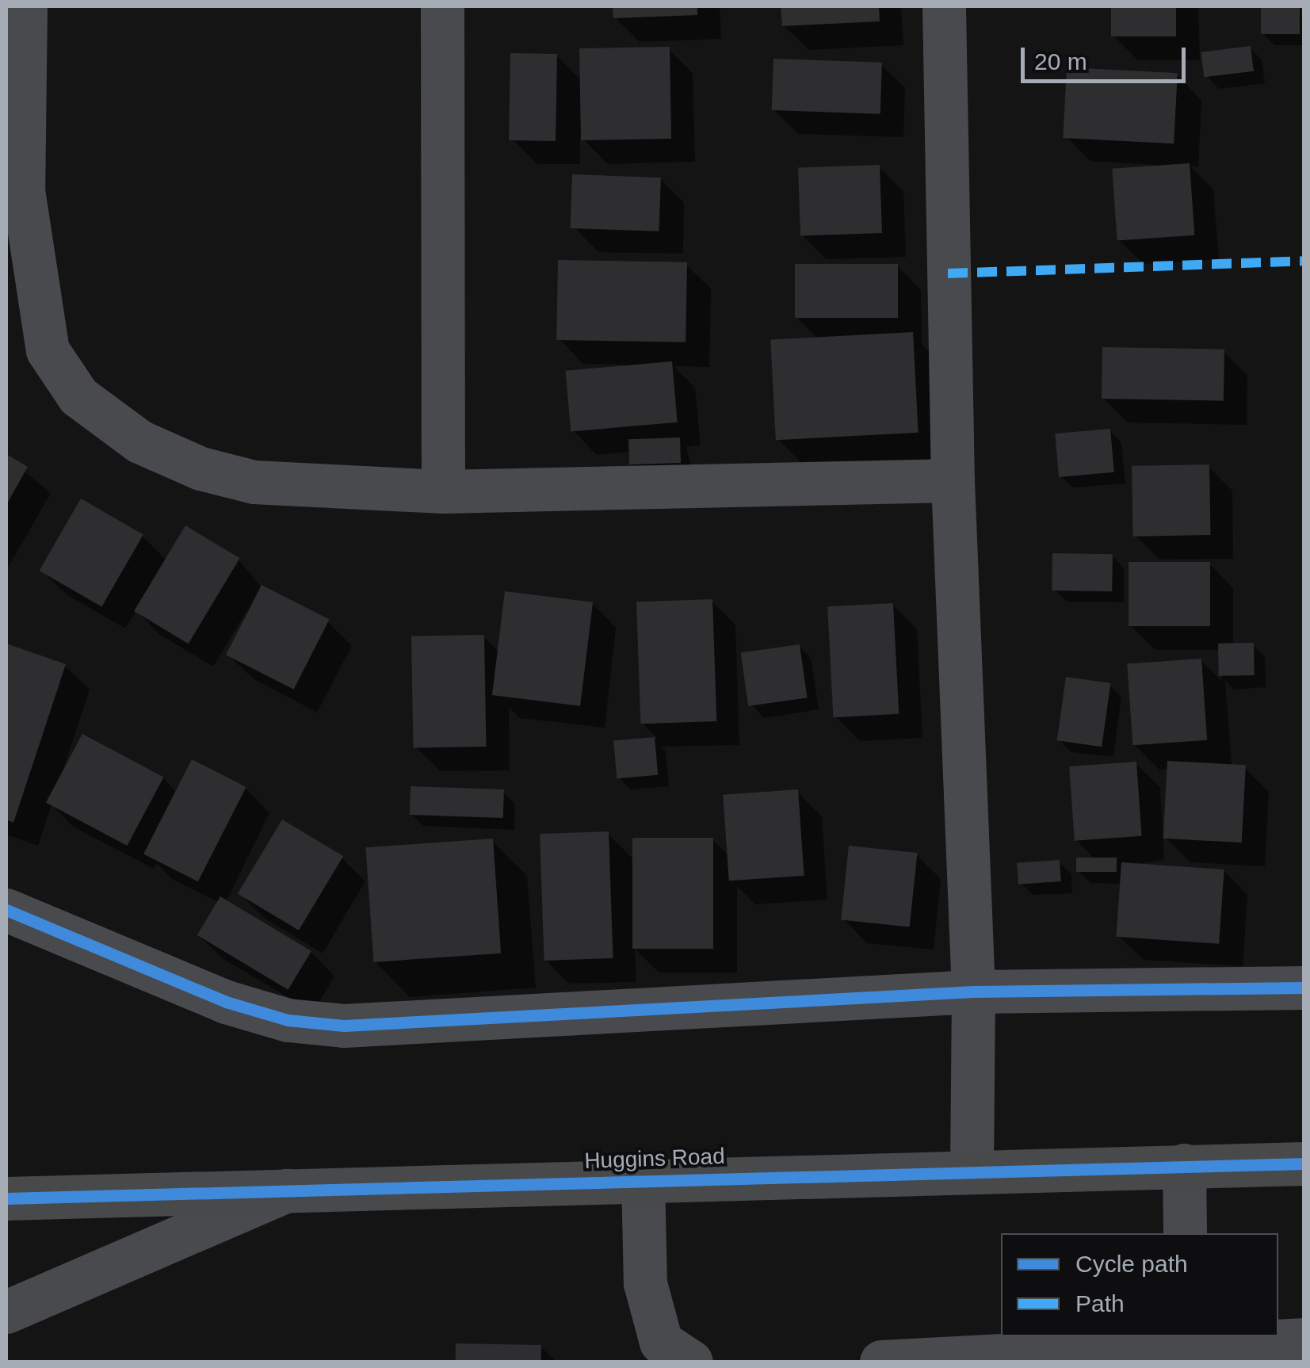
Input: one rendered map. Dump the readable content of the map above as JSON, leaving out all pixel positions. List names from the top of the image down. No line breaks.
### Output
{"streets":{"street":["Huggins Road"]},"legend":["Cycle path","Path"],"scale_bar":"20 m"}
